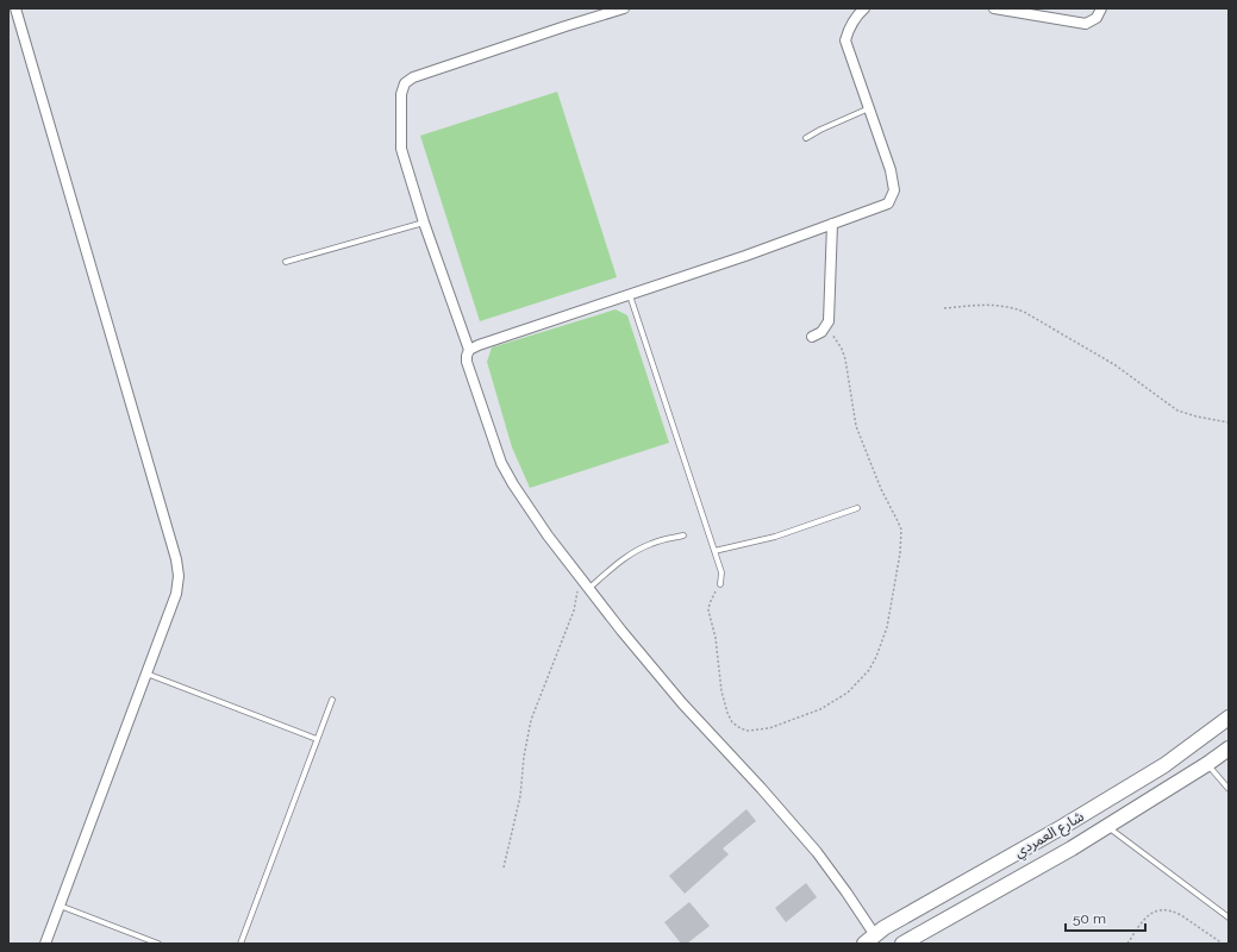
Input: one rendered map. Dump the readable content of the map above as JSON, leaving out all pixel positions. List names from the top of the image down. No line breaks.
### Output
{"streets":{"main road":["شارع العمردي"]},"scale_bar":"50 m"}
